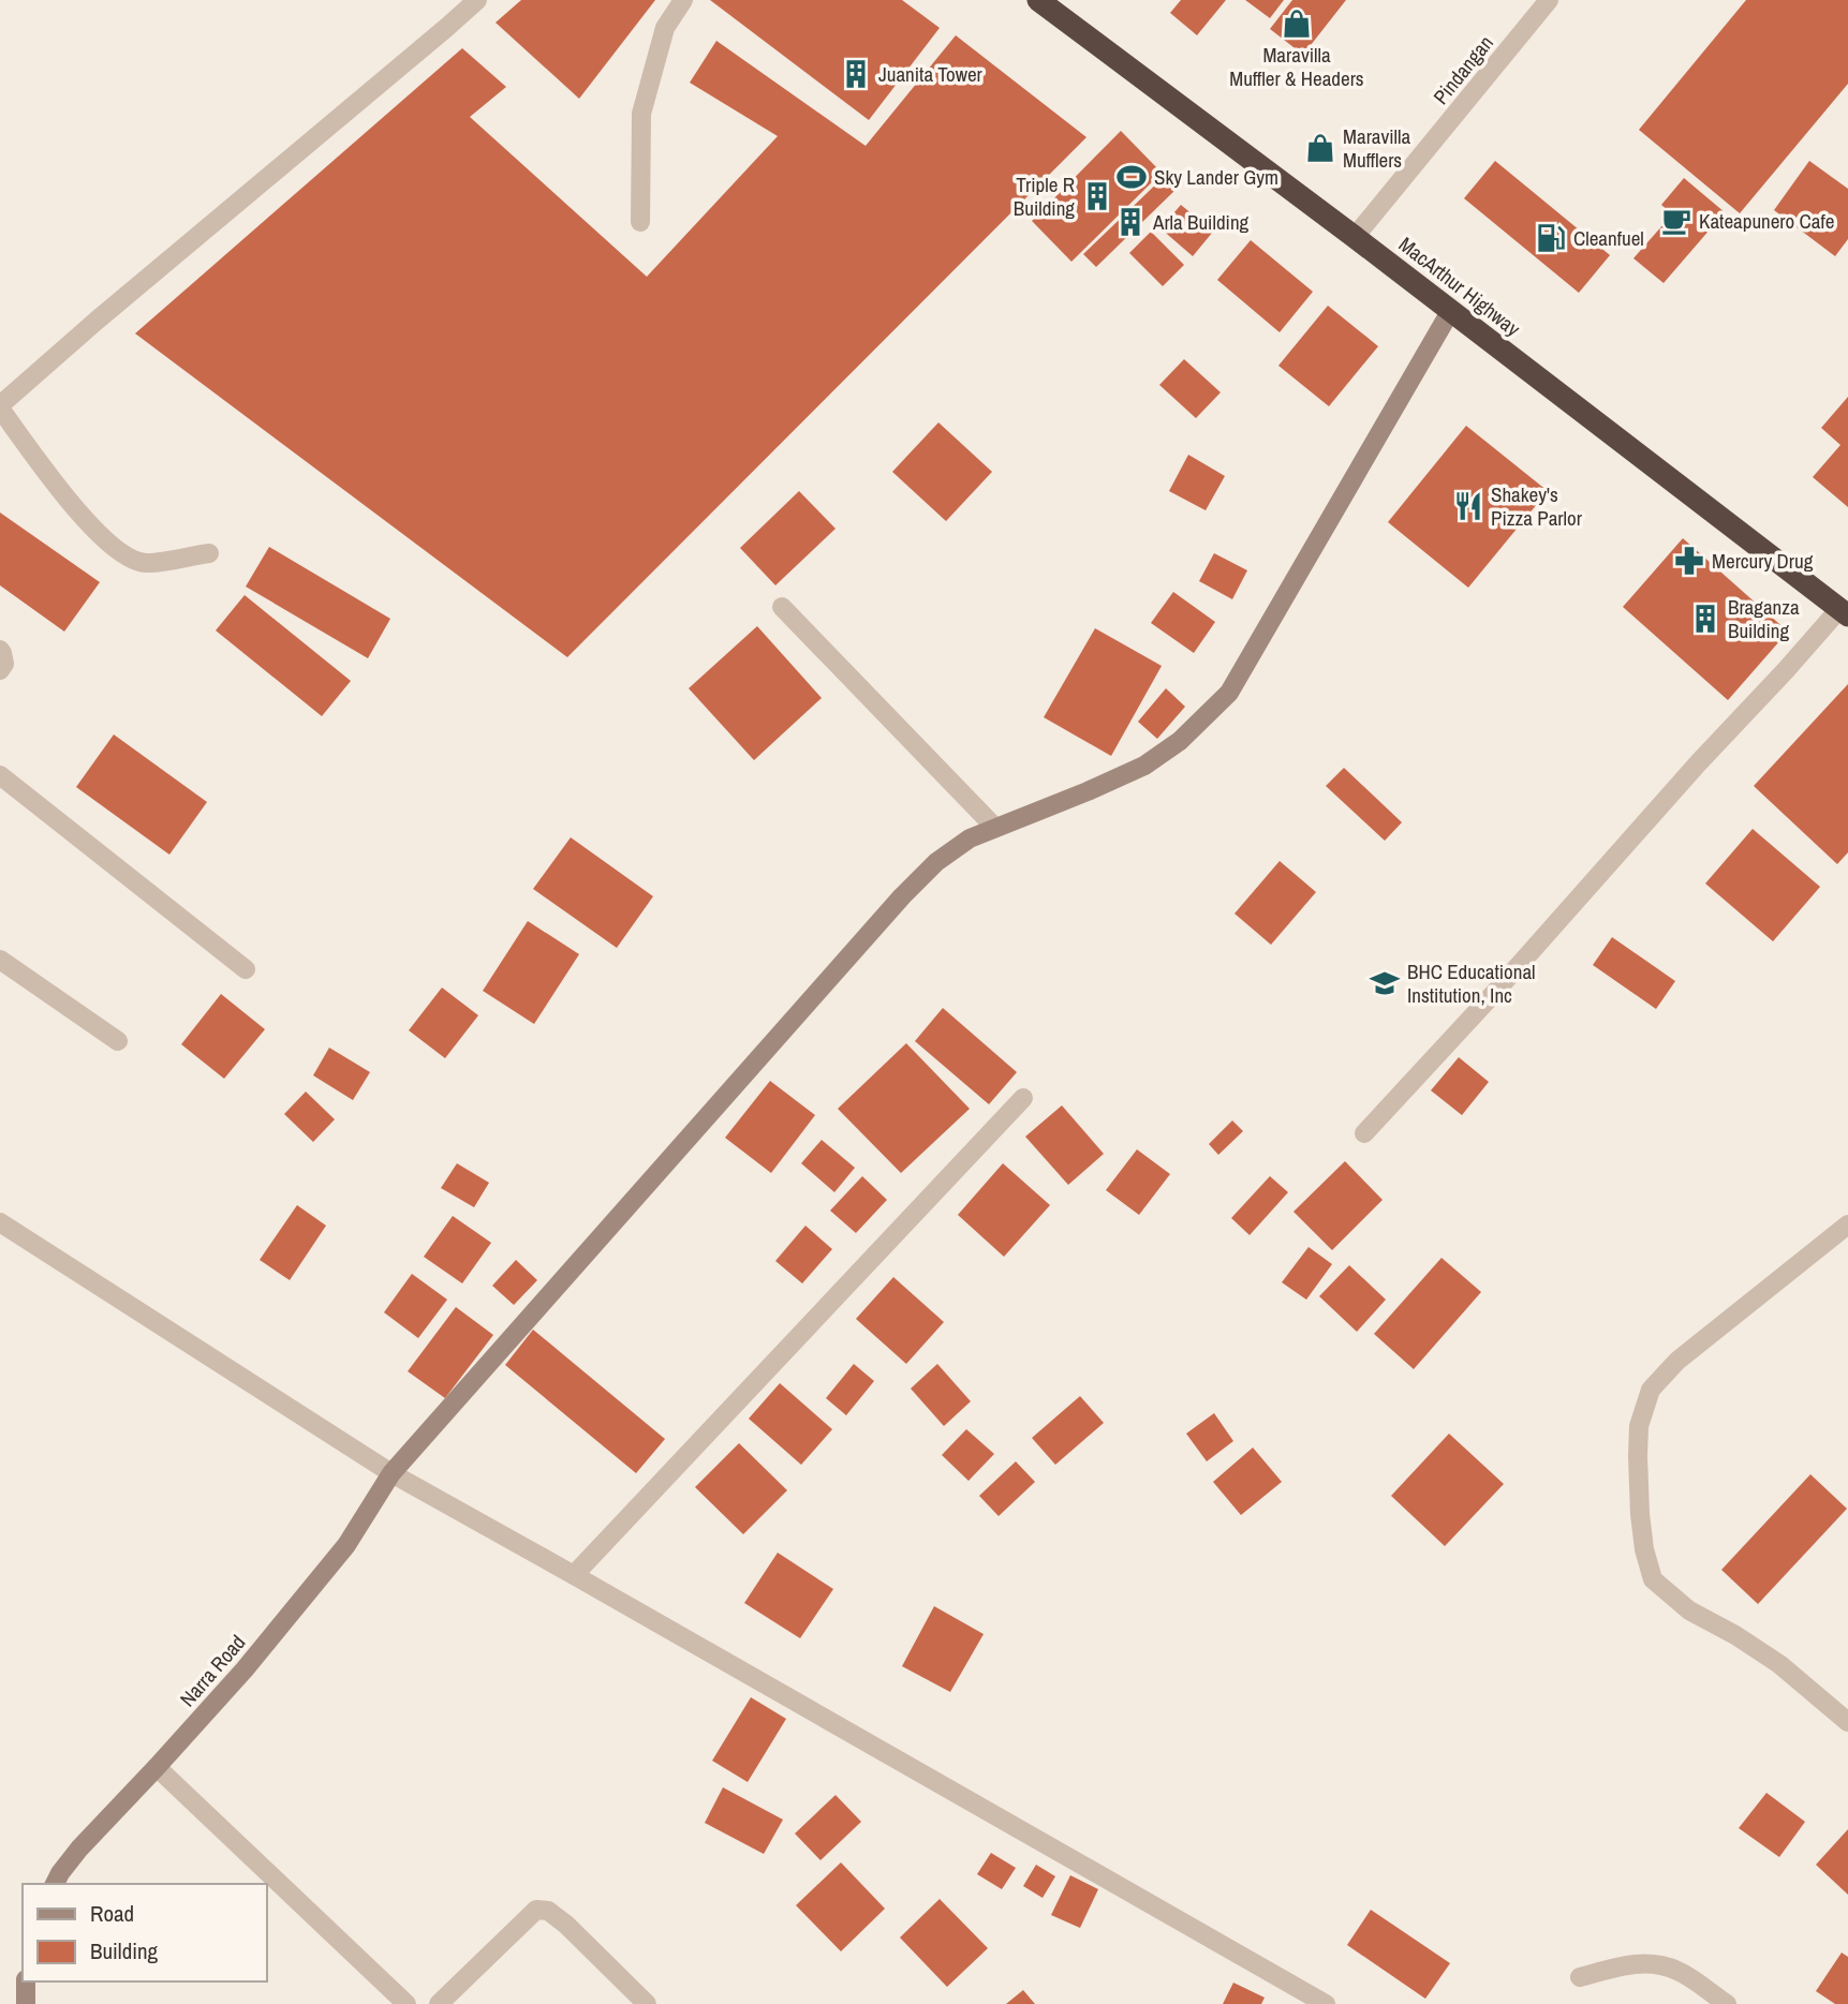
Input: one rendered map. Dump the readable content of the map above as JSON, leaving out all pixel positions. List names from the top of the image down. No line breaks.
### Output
{"streets":{"highway":["MacArthur Highway"],"street":["Pindangan","Narra Road"]},"crossings":[["Pindangan","MacArthur Highway"],["MacArthur Highway","Narra Road"]],"places":{"shop":["Maravilla Muffler & Headers","Maravilla Mufflers"],"building":["Juanita Tower","Triple R Building","Arla Building","Braganza Building"],"sports":["Sky Lander Gym"],"cafe":["Kateapunero Cafe"],"fuel station":["Cleanfuel"],"restaurant":["Shakey's Pizza Parlor"],"pharmacy":["Mercury Drug"],"school or university":["BHC Educational Institution, Inc"]},"legend":["Road","Building"]}
